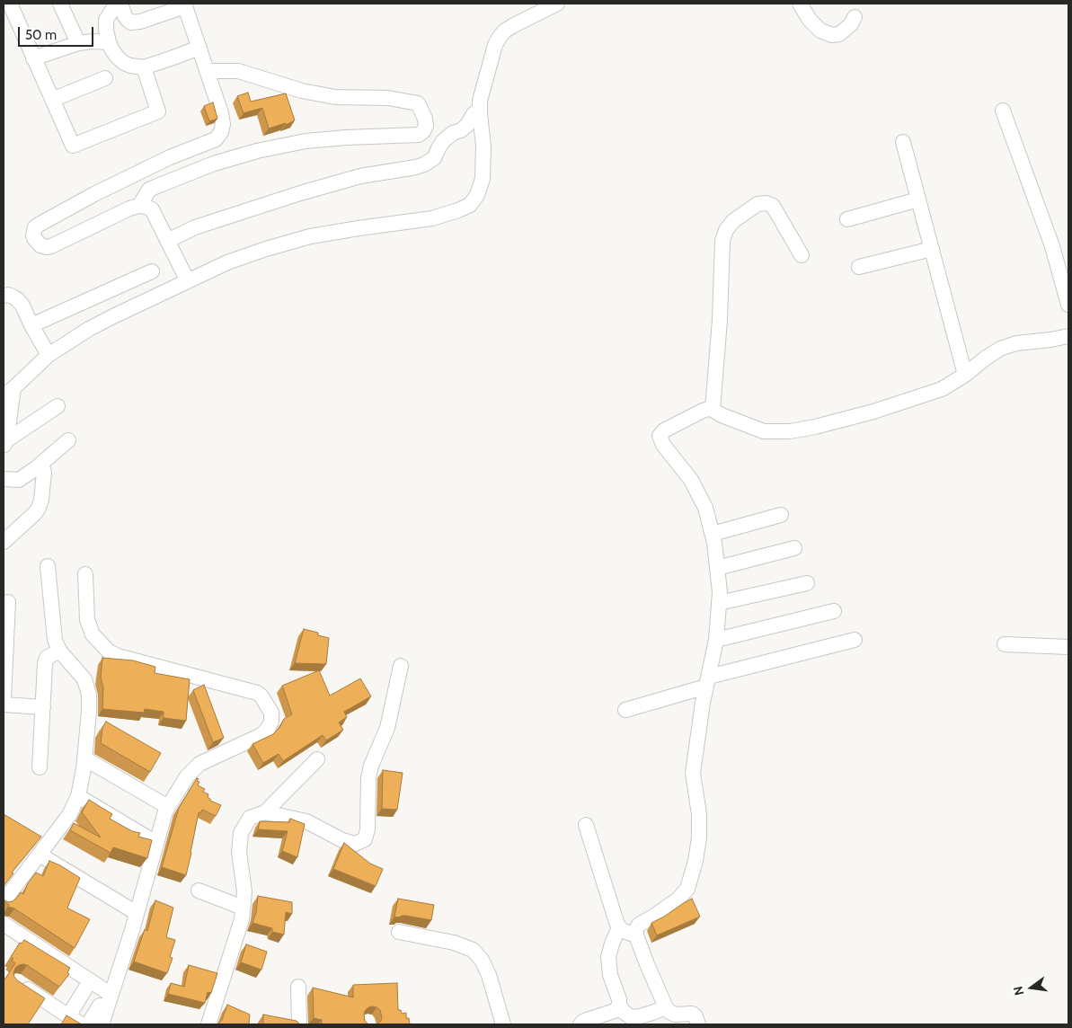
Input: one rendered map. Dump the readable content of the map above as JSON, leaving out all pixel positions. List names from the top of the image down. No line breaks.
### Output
{"scale_bar":"50 m","north":"left"}
